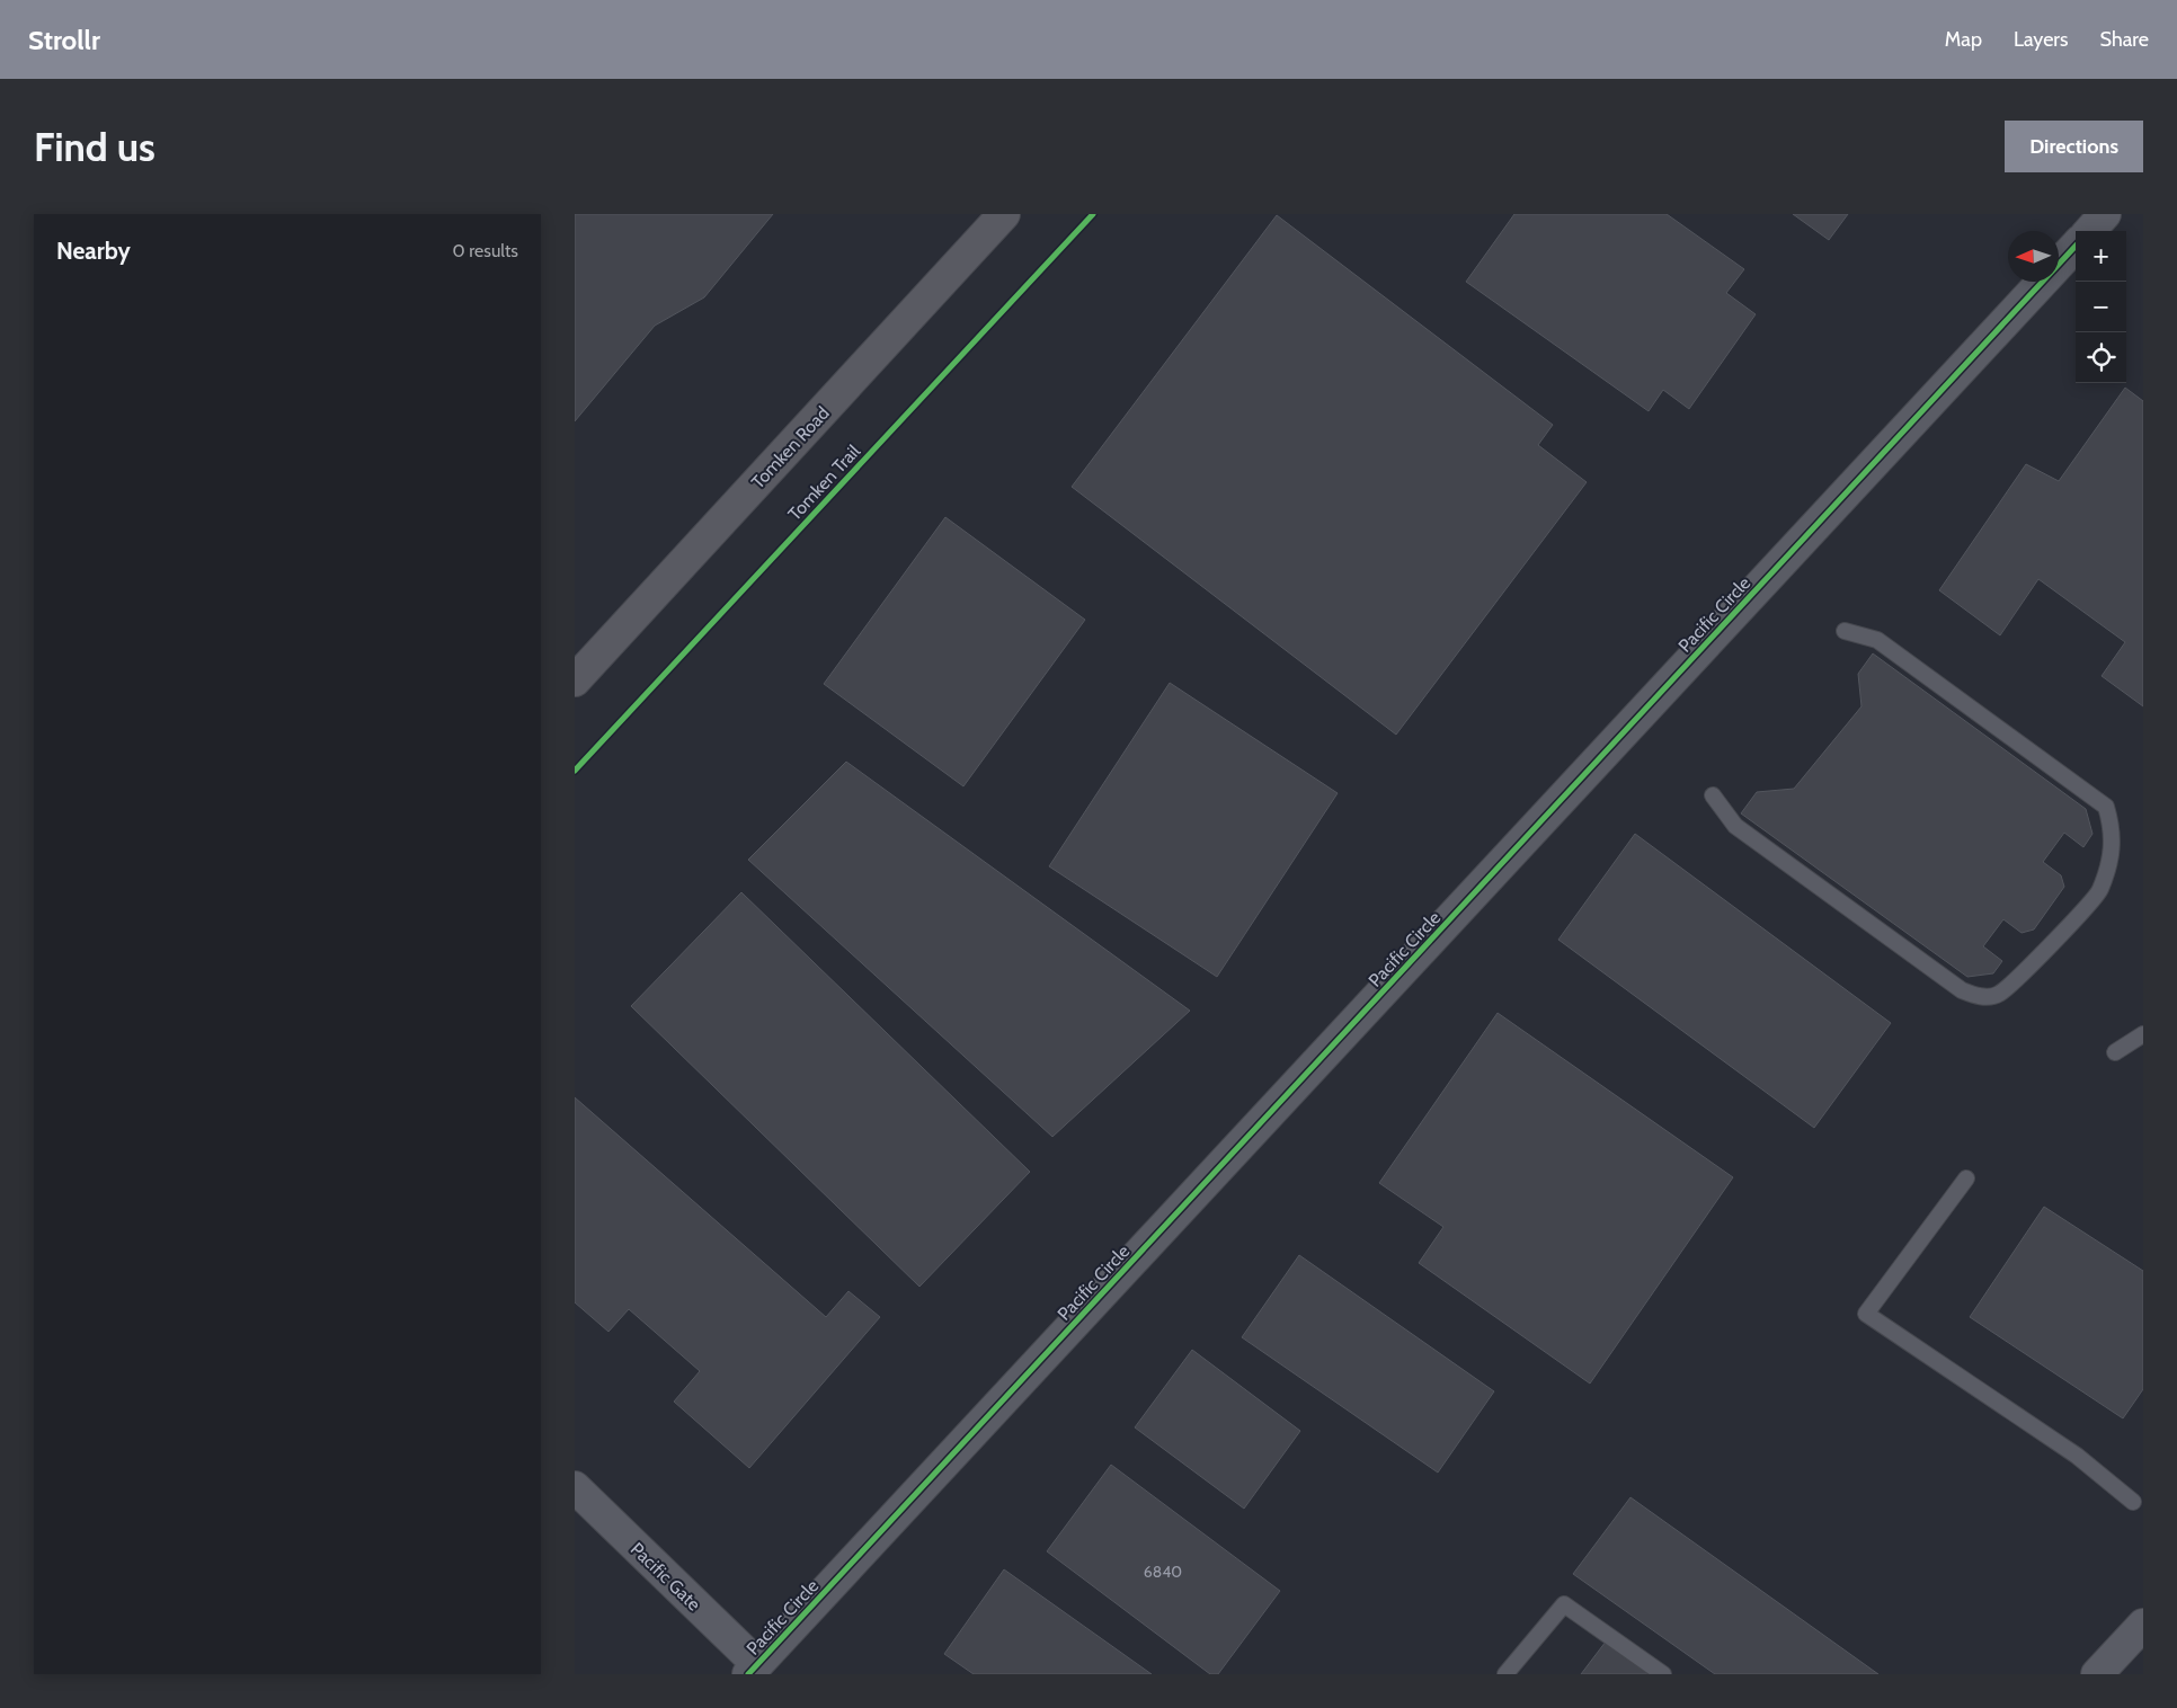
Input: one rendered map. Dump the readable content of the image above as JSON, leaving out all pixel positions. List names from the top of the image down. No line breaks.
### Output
{"streets":{"main road":["Tomken Road"],"street":["Pacific Circle","Pacific Gate"],"cycle path":["Tomken Trail"]},"crossings":[["Pacific Circle","Pacific Gate"]],"house_numbers":["6840"],"north":"left","page":{"header":"Strollr","nav":["Map","Layers","Share"],"buttons":"Directions","title":"Find us","heading":["Nearby","0 results"],"map_buttons":["+","−"]}}
